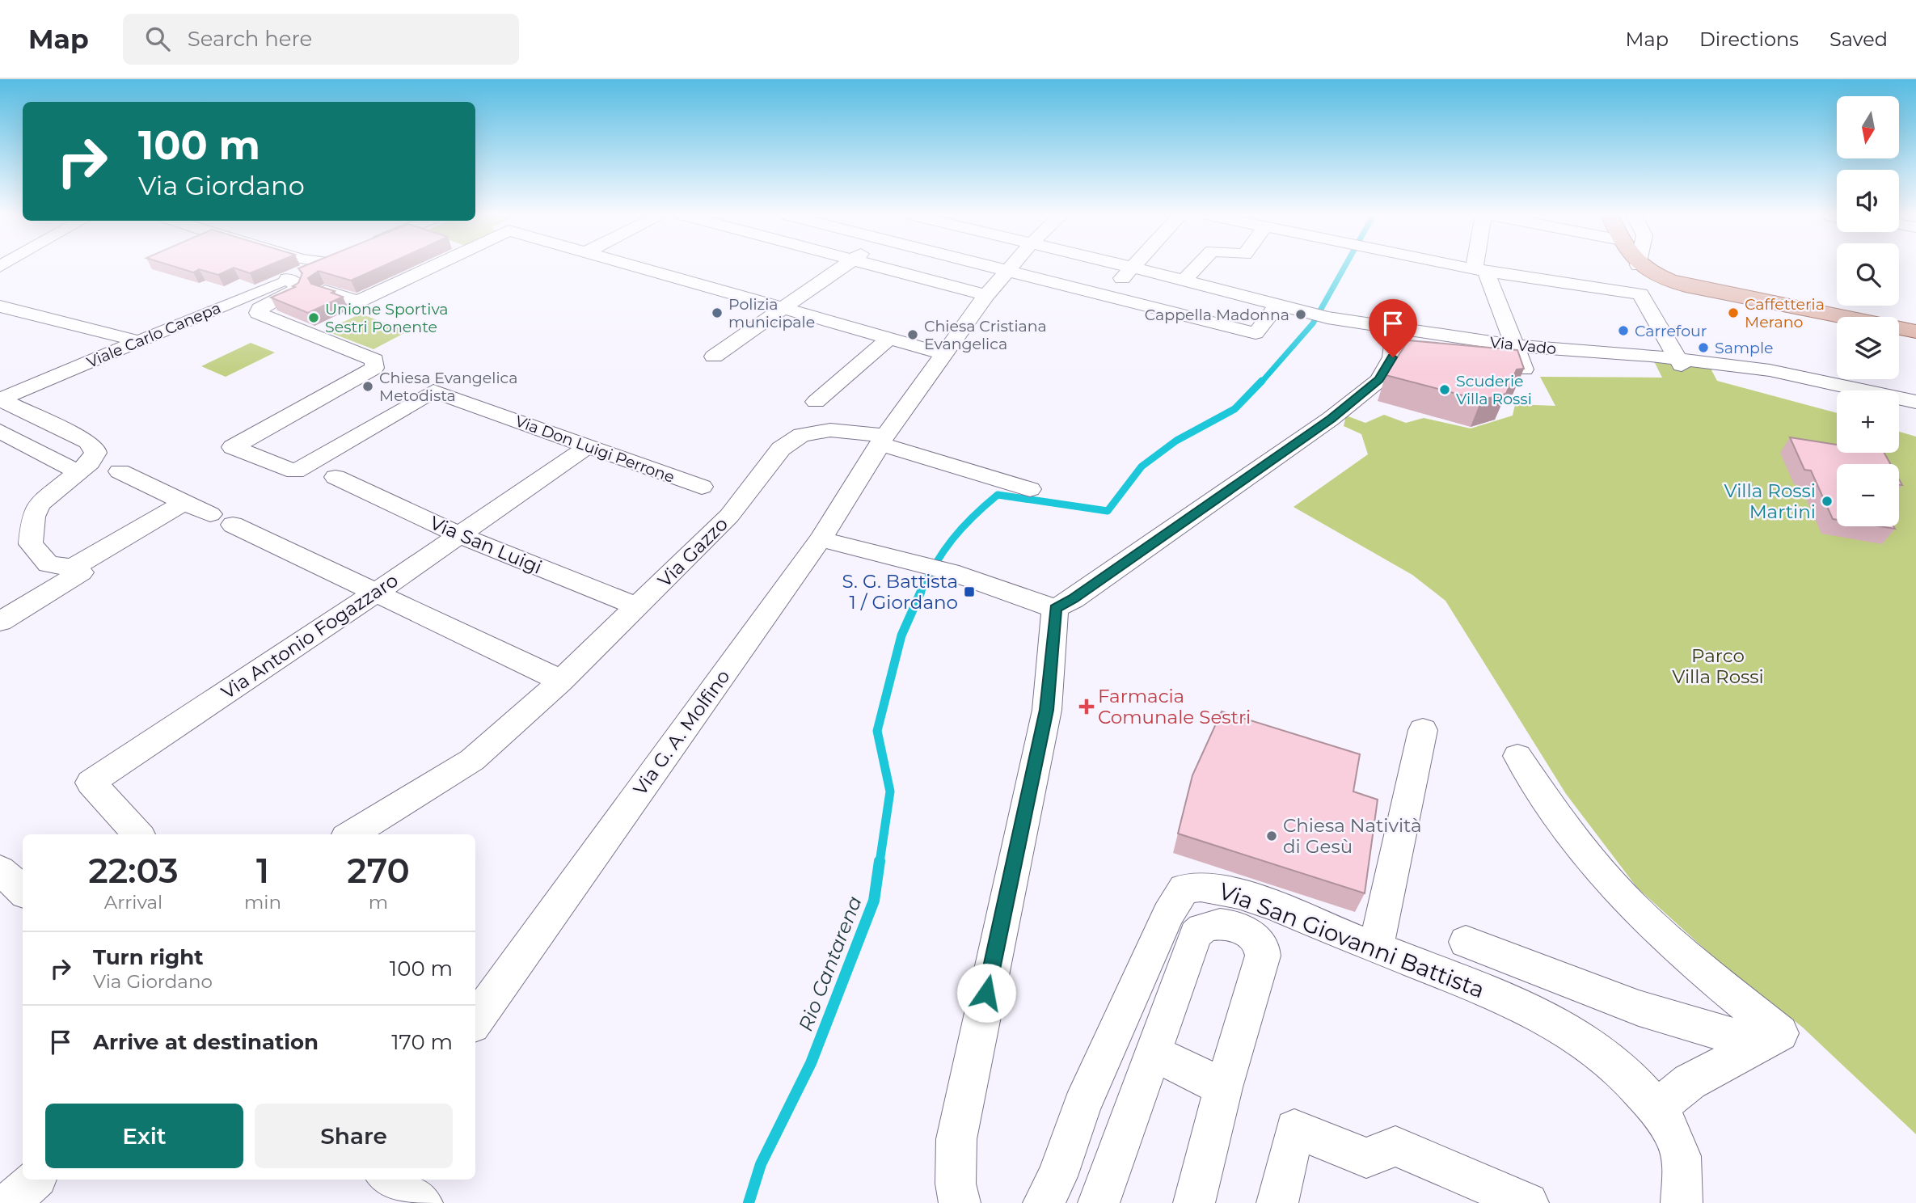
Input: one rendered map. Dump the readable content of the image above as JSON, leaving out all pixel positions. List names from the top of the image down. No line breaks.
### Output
{"streets":{"street":["Viale Carlo Canepa","Via Vado","Via Don Luigi Perrone","Via San Luigi","Via Gazzo","Via Antonio Fogazzaro","Via G. A. Molfino","Via San Giovanni Battista"]},"crossings":[["Viale Carlo Canepa","Via Don Luigi Perrone"],["Via Don Luigi Perrone","Via Antonio Fogazzaro"],["Via San Luigi","Via Gazzo"],["Via San Luigi","Via Antonio Fogazzaro"],["Via Gazzo","Via G. A. Molfino"]],"water":["Rio Cantarena"],"parks":["Parco Villa Rossi"],"places":{"other":["Polizia municipale","Caffetteria Merano","Cappella Madonna","Unione Sportiva Sestri Ponente","Carrefour","Chiesa Cristiana Evangelica","Sample","Chiesa Evangelica Metodista","Scuderie Villa Rossi","Villa Rossi Martini","Chiesa Natività di Gesù"],"transit":["S. G. Battista 1 / Giordano"],"health":["Farmacia Comunale Sestri"]},"north":"bottom","page":{"header":"Map","search":"Search here","nav":["Map","Directions","Saved"],"map_buttons":["+","−"],"turn":["100 m","Via Giordano"],"eta":["22:03","Arrival","1","min","270","m"],"list":[{"name":"Turn right","note":"Via Giordano","value":"100 m"},{"name":"Arrive at destination","value":"170 m"}],"buttons":["Exit","Share"]}}
